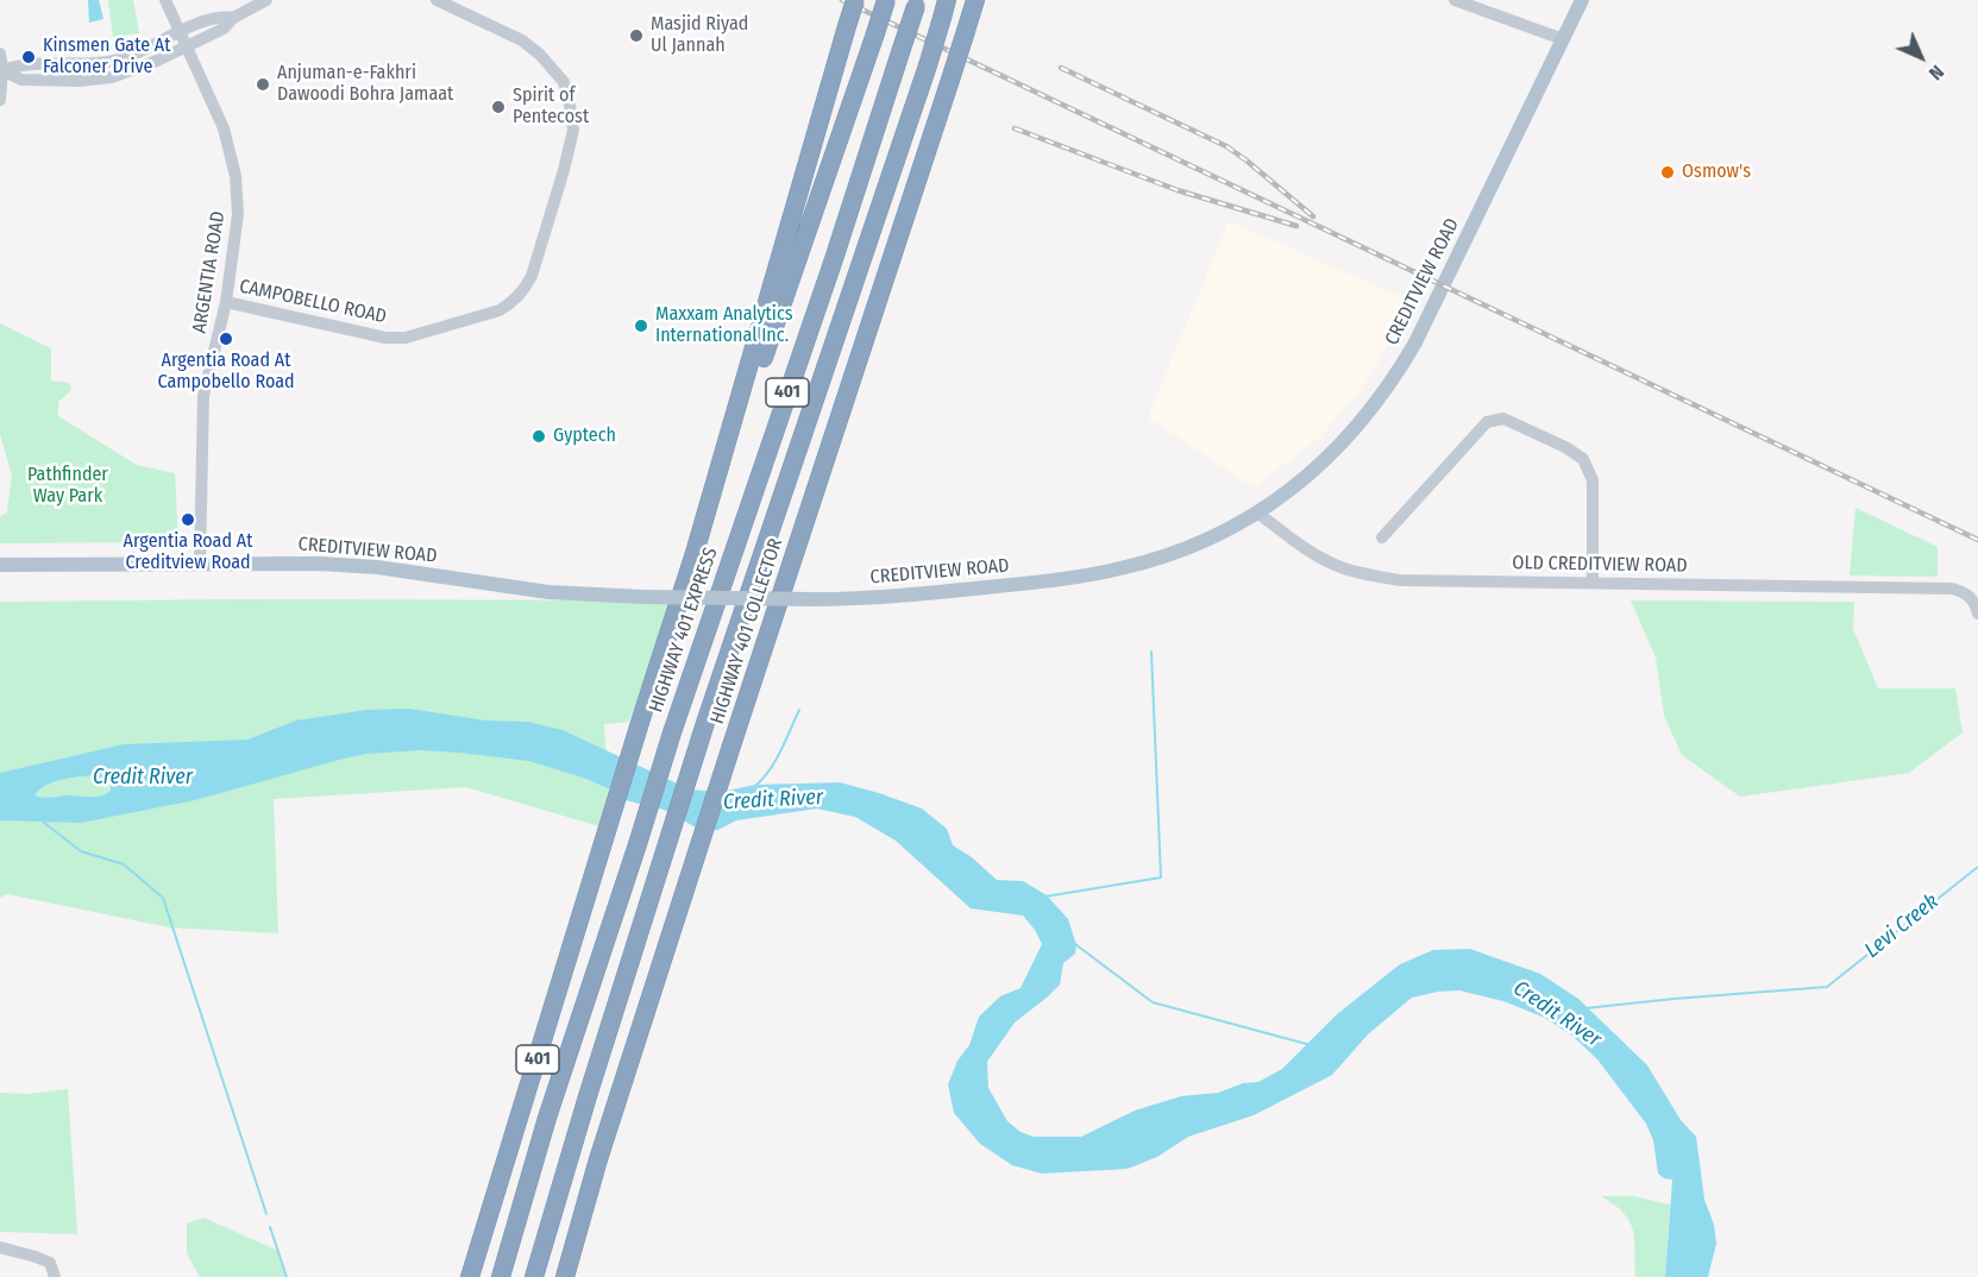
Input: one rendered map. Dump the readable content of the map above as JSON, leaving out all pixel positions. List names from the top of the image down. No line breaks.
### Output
{"streets":{"highway":["401","HIGHWAY 401 EXPRESS","HIGHWAY 401 COLLECTOR"],"main road":["CREDITVIEW ROAD"],"street":["ARGENTIA ROAD","CAMPOBELLO ROAD","OLD CREDITVIEW ROAD"]},"crossings":[["ARGENTIA ROAD","CREDITVIEW ROAD"],["ARGENTIA ROAD","CAMPOBELLO ROAD"],["CREDITVIEW ROAD","OLD CREDITVIEW ROAD"]],"water":["Credit River","Levi Creek"],"parks":["Pathfinder Way Park"],"places":["Masjid Riyad Ul Jannah","Kinsmen Gate At Falconer Drive","Anjuman-e-Fakhri Dawoodi Bohra Jamaat","Spirit of Pentecost","Osmow's","Maxxam Analytics International Inc.","Argentia Road At Campobello Road","Gyptech","Argentia Road At Creditview Road"],"north":"bottom right"}
